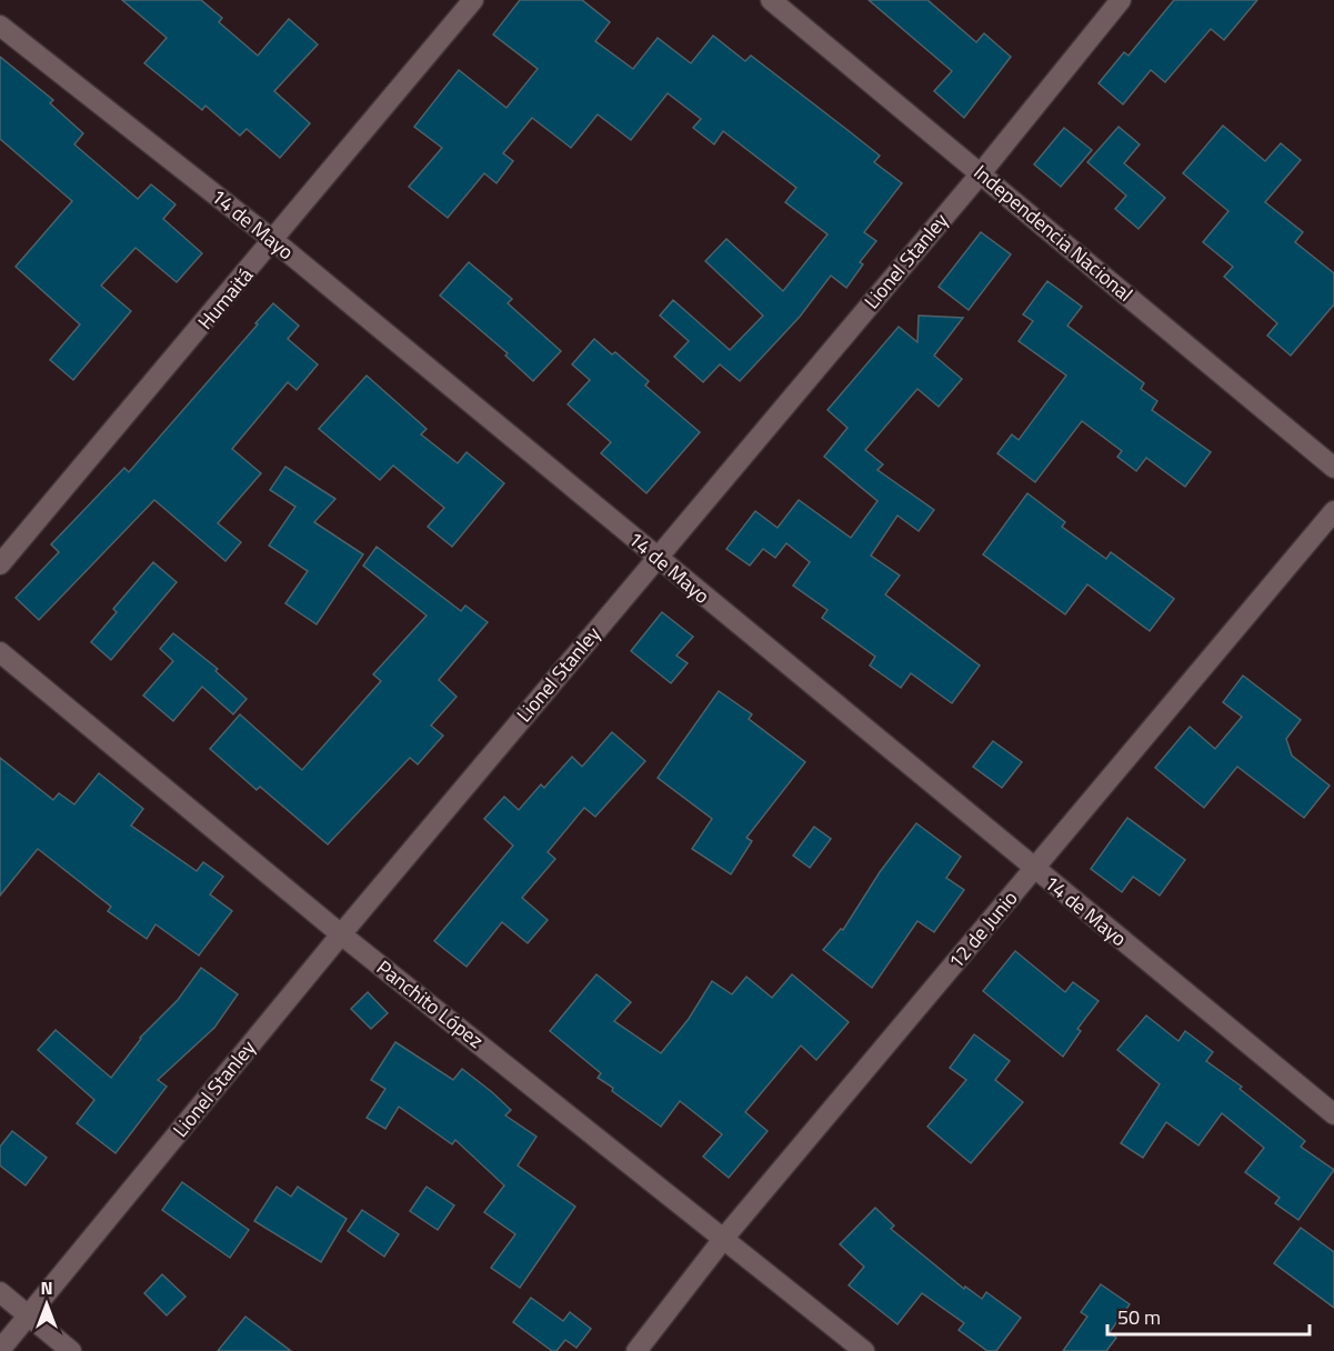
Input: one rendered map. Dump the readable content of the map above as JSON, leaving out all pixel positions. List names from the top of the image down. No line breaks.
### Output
{"streets":{"street":["14 de Mayo","Independencia Nacional","Lionel Stanley","Humaitá","12 de Junio","Panchito López"]},"crossings":[["14 de Mayo","Lionel Stanley"],["14 de Mayo","Humaitá"],["14 de Mayo","12 de Junio"],["Independencia Nacional","Lionel Stanley"],["Lionel Stanley","Panchito López"],["12 de Junio","Panchito López"]],"scale_bar":"50 m","north":"top"}
